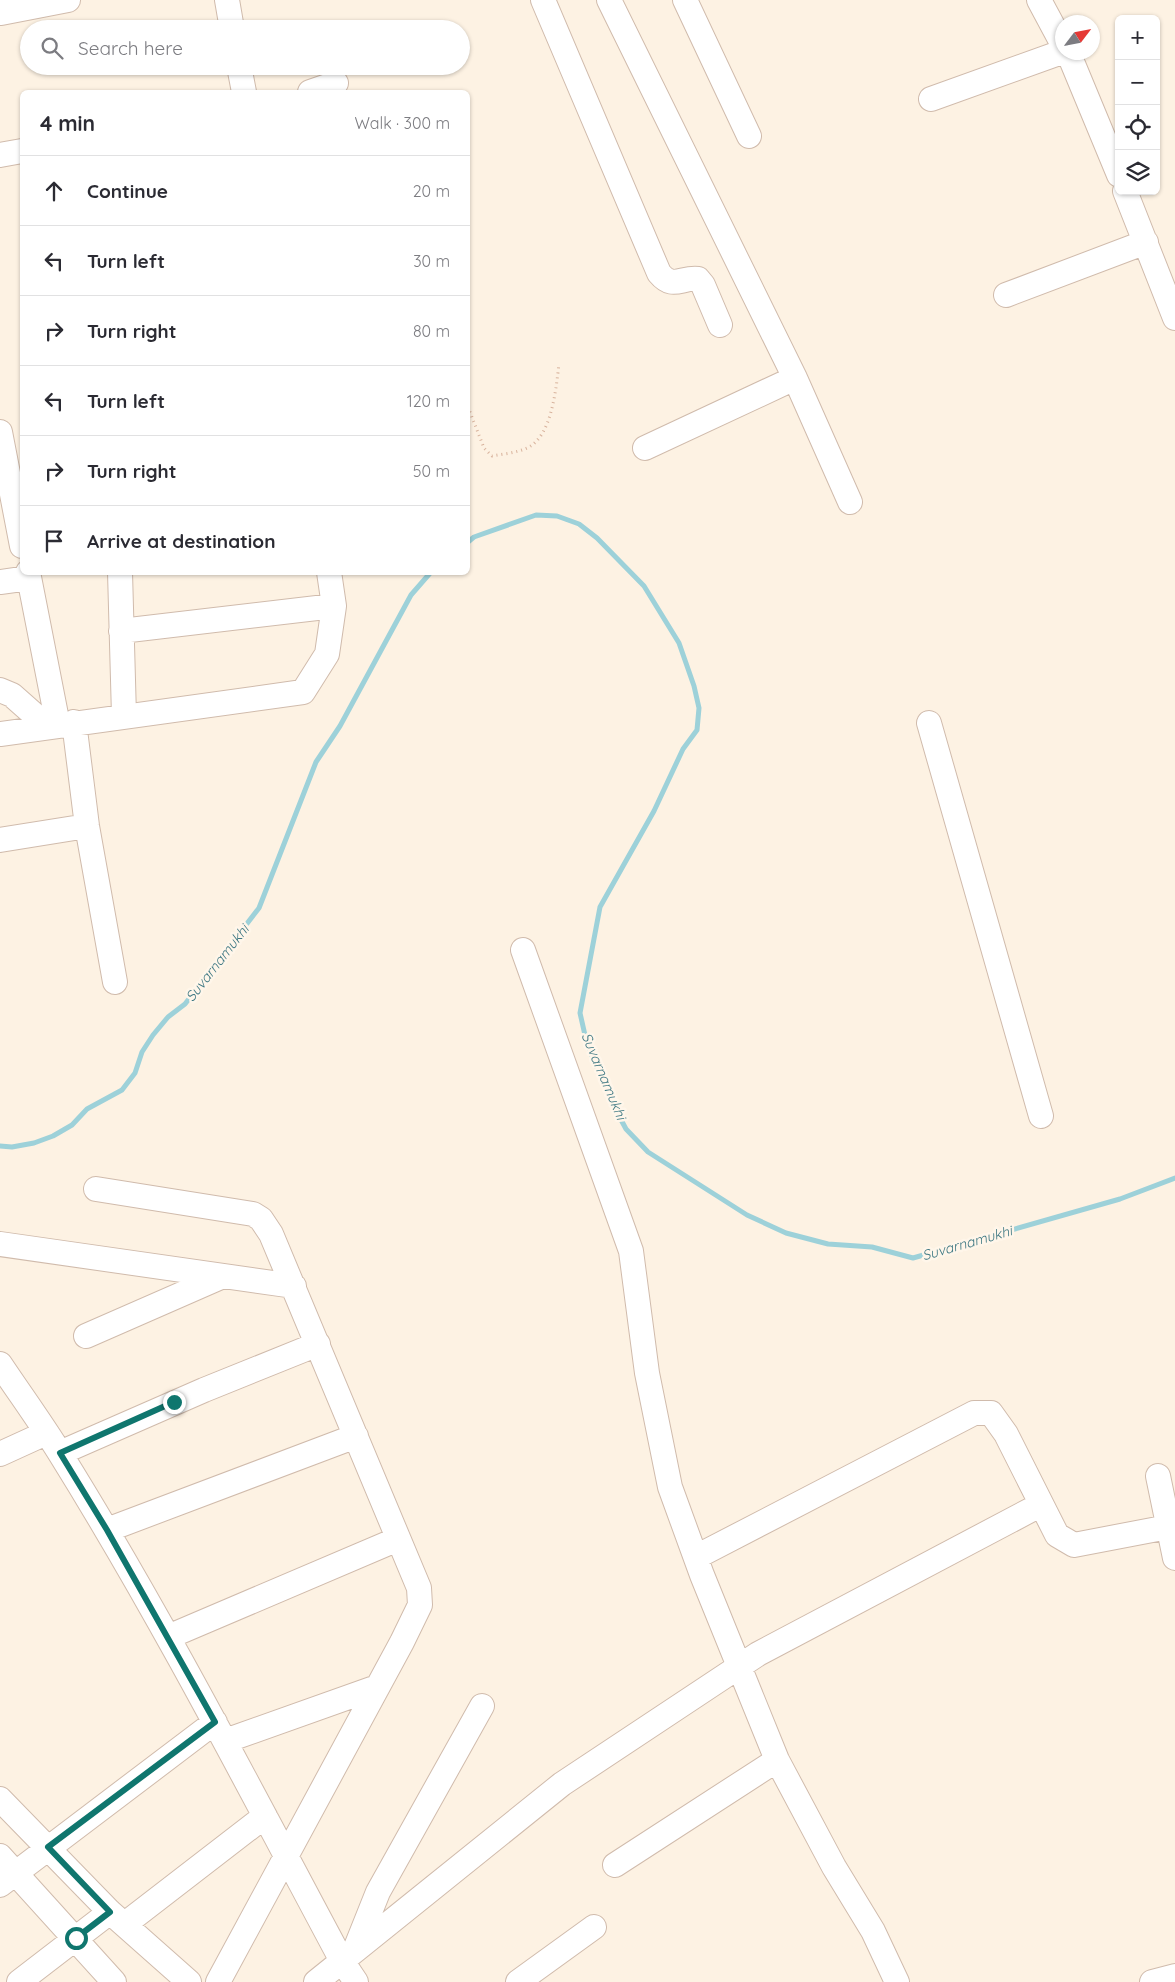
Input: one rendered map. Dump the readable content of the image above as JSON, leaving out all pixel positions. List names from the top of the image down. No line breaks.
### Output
{"water":["Suvarnamukhi"],"north":"top right","page":{"map_buttons":["+","−"],"search":"Search here","heading":["4 min","Walk · 300 m"],"list":[["Continue","20 m"],["Turn left","30 m"],["Turn right","80 m"],["Turn left","120 m"],["Turn right","50 m"],"Arrive at destination"]}}
